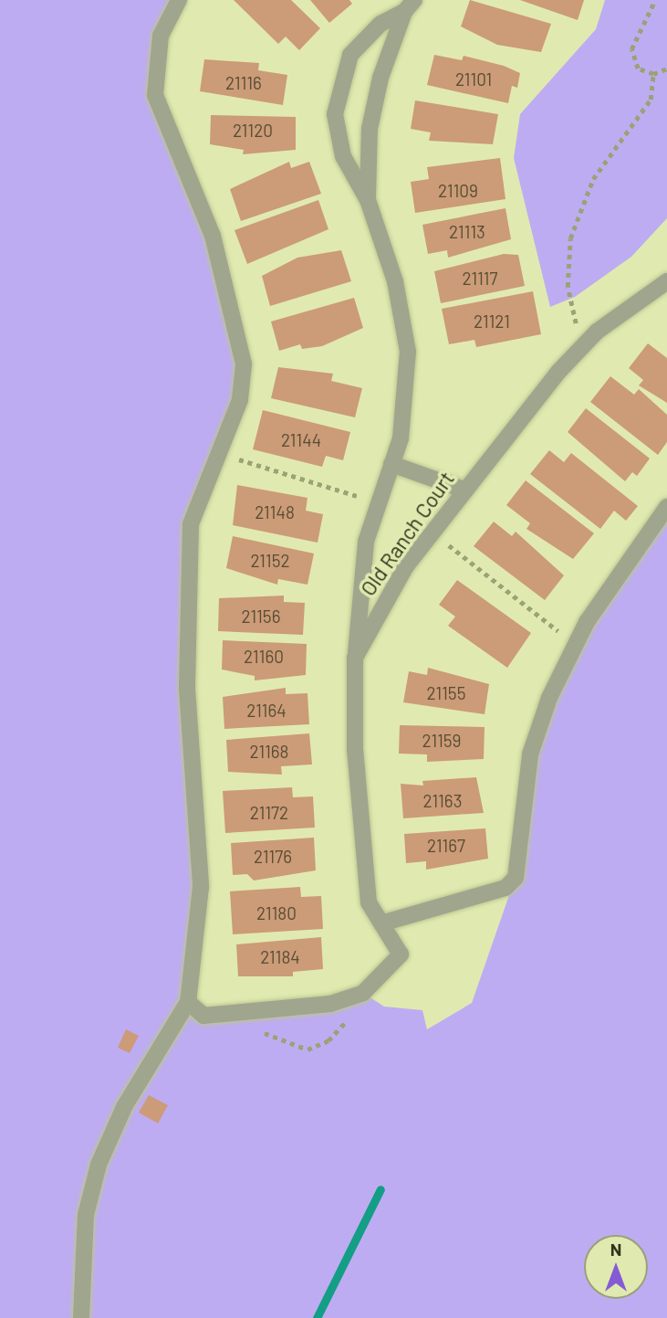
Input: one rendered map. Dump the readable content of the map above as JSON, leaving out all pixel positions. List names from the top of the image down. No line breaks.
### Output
{"streets":{"street":["Old Ranch Court"]},"house_numbers":["21101","21116","21120","21109","21113","21117","21121","21144","21148","21152","21156","21160","21155","21164","21159","21168","21163","21172","21167","21176","21180","21184"],"north":"top"}
